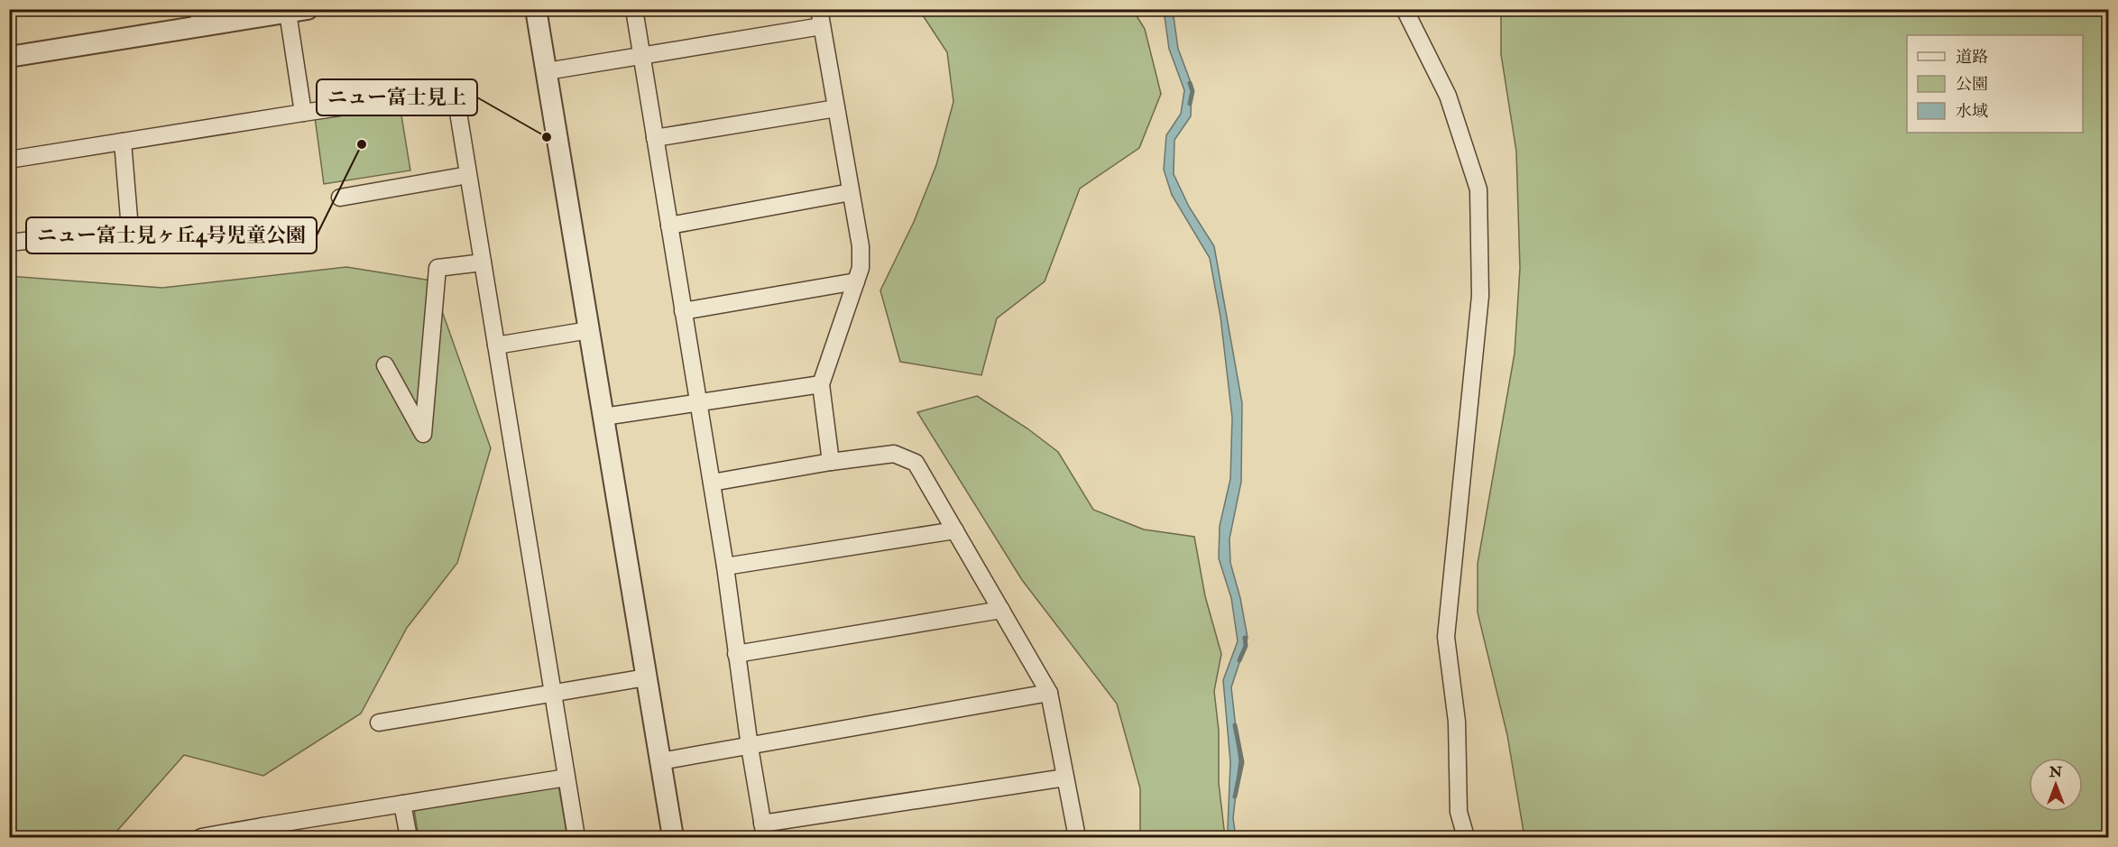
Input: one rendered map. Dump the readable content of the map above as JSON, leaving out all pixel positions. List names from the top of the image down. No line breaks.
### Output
{"places":["ニュー富士見上","ニュー富士見ヶ丘4号児童公園"],"legend":["道路","公園","水域"],"north":"top"}
